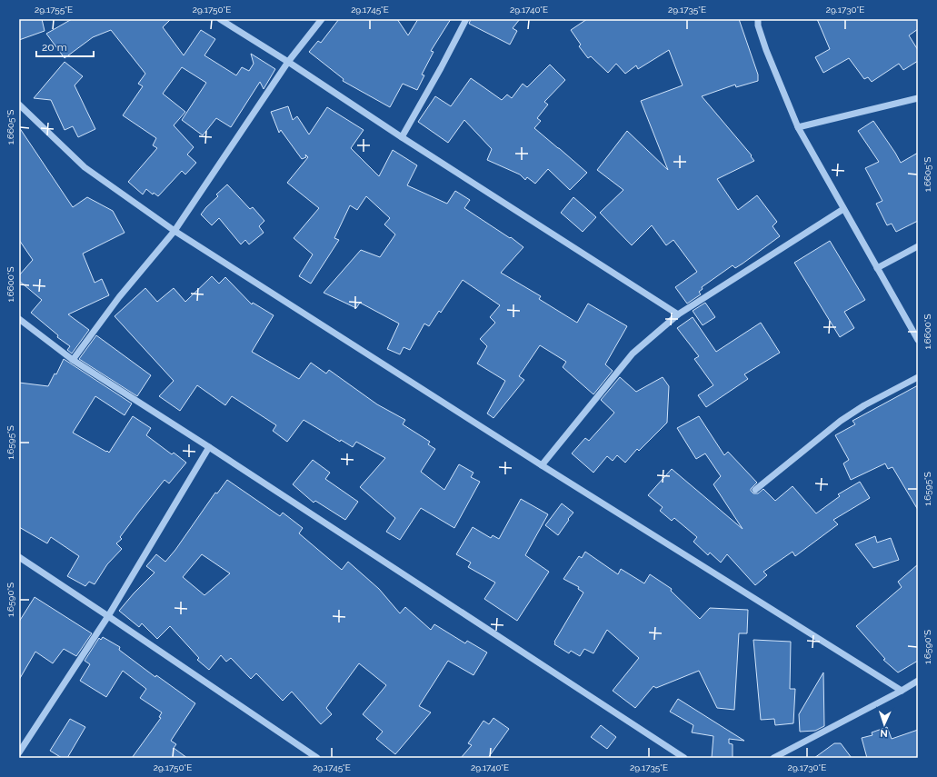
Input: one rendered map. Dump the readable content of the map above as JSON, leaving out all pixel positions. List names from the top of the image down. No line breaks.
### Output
{"scale_bar":"20 m","north":"bottom","coordinates":["29.1755°E","29.1750°E","29.1745°E","29.1740°E","29.1735°E","29.1730°E","1.6605°S","1.6600°S","1.6595°S","1.6590°S"]}
